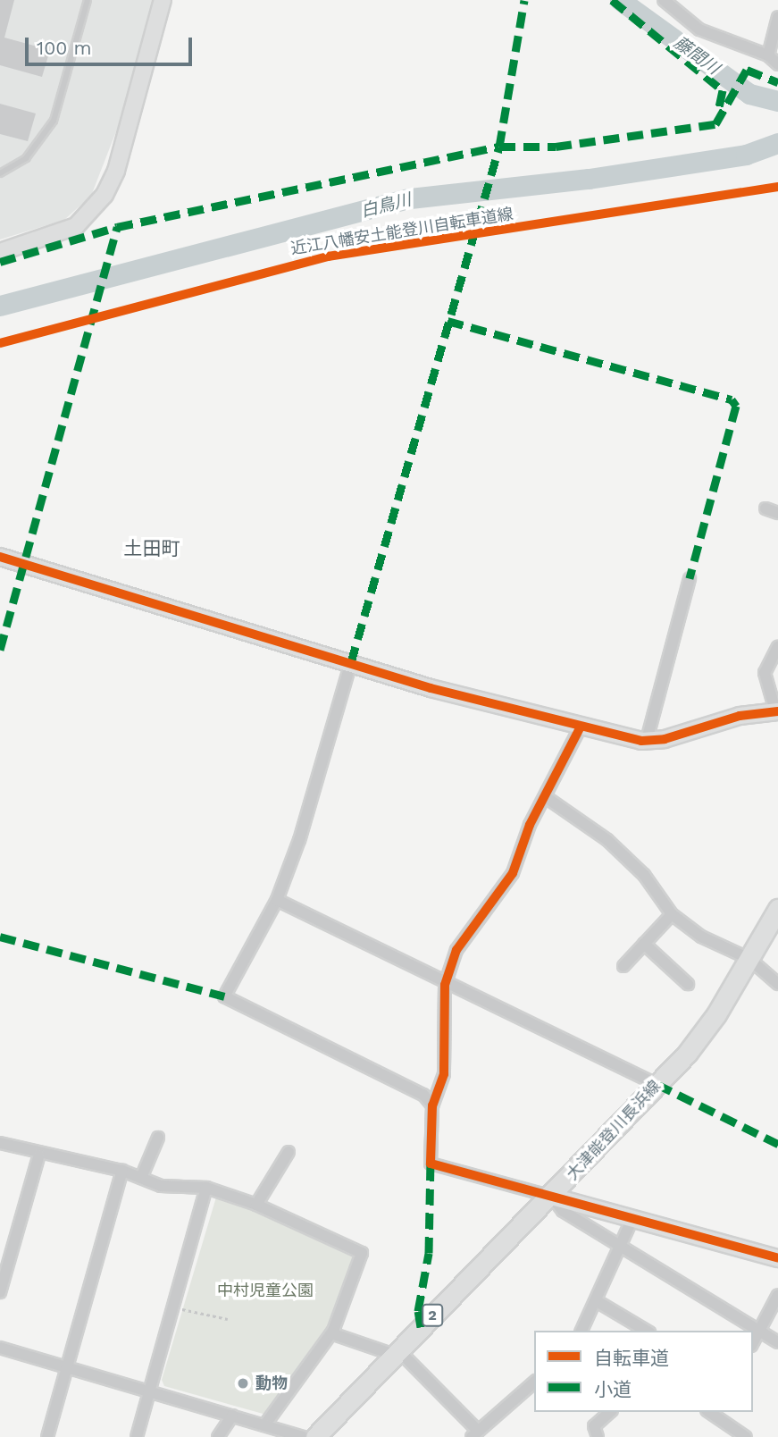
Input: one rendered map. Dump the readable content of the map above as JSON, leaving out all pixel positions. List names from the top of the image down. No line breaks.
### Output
{"streets":{"main road":["大津能登川長浜線","2"],"cycle path":["近江八幡安土能登川自転車道線"]},"districts":["土田町"],"water":["藤間川","白鳥川"],"parks":["中村児童公園"],"places":["動物"],"legend":["自転車道","小道"],"scale_bar":"100 m"}
